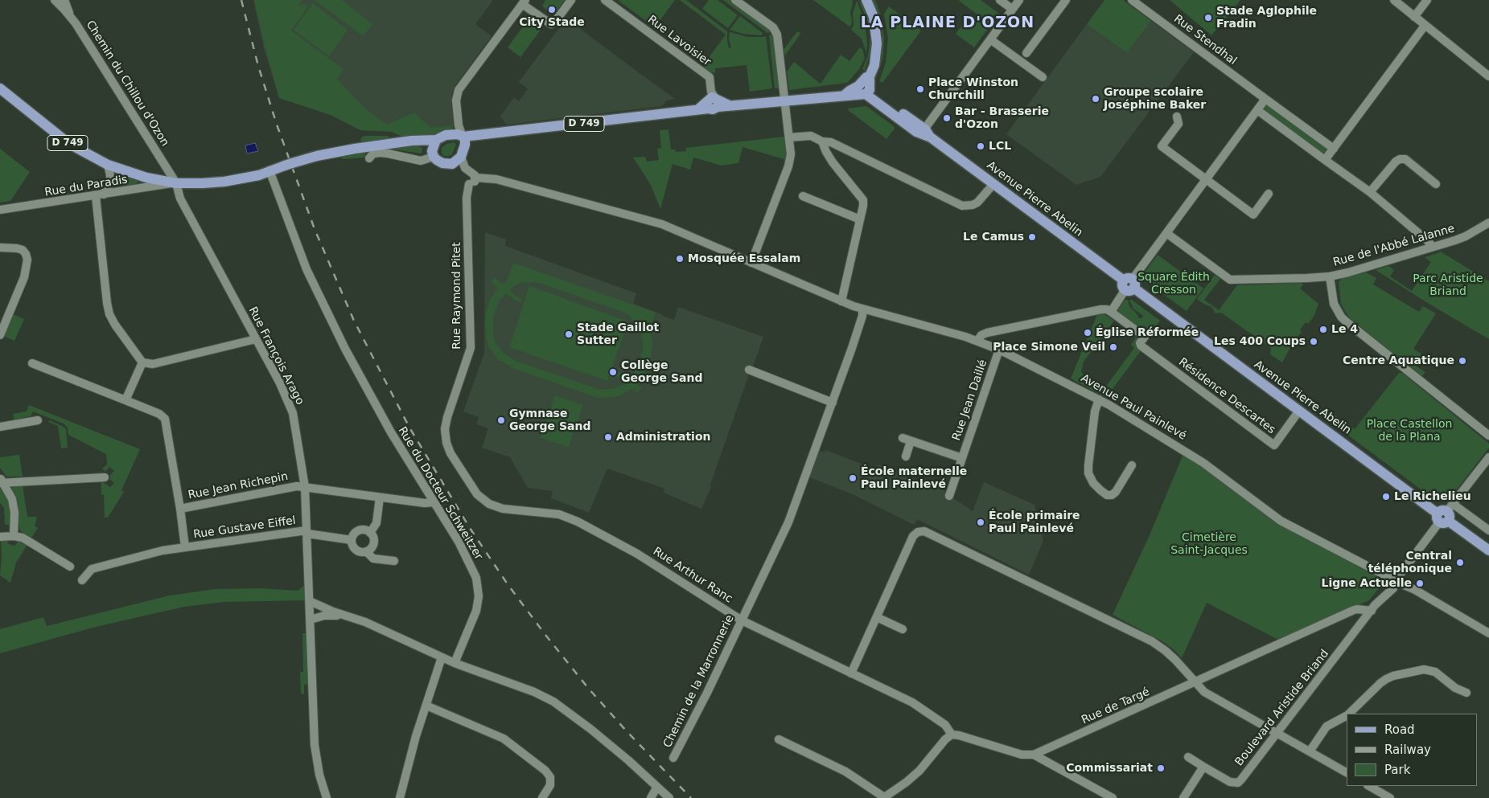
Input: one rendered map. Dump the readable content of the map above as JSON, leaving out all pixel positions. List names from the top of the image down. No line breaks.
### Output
{"streets":{"main road":["D 749","Avenue Pierre Abelin"],"street":["Rue Stendhal","Rue Lavoisier","Chemin du Chillou d'Ozon","Rue du Paradis","Rue de l'Abbé Lalanne","Rue Raymond Pitet","Rue François Arago","Résidence Descartes","Rue Jean Daillé","Avenue Paul Painlevé","Rue Jean Richepin","Rue du Docteur Schweitzer","Rue Gustave Eiffel","Rue Arthur Ranc","Chemin de la Marronnerie","Rue de Targé","Boulevard Aristide Briand"]},"crossings":[["Rue Lavoisier","D 749"],["Chemin du Chillou d'Ozon","D 749"],["Chemin du Chillou d'Ozon","Rue du Paradis"],["Chemin du Chillou d'Ozon","Rue François Arago"],["D 749","Rue du Paradis"],["D 749","Avenue Pierre Abelin"],["D 749","Rue François Arago"],["D 749","Rue du Docteur Schweitzer"],["Rue du Paradis","Rue François Arago"],["Avenue Pierre Abelin","Résidence Descartes"],["Rue Raymond Pitet","Avenue Paul Painlevé"],["Rue Raymond Pitet","Rue Arthur Ranc"],["Rue François Arago","Rue Jean Richepin"],["Rue François Arago","Rue Gustave Eiffel"],["Rue Jean Daillé","Avenue Paul Painlevé"],["Avenue Paul Painlevé","Chemin de la Marronnerie"],["Avenue Paul Painlevé","Boulevard Aristide Briand"],["Rue Jean Richepin","Rue du Docteur Schweitzer"],["Rue Jean Richepin","Rue Gustave Eiffel"],["Rue Arthur Ranc","Chemin de la Marronnerie"],["Rue de Targé","Boulevard Aristide Briand"]],"districts":["LA PLAINE D'OZON"],"parks":["Square Édith Cresson","Parc Aristide Briand","Place Castellon de la Plana","Cimetière Saint-Jacques"],"places":["City Stade","Stade Aglophile Fradin","Place Winston Churchill","Groupe scolaire Joséphine Baker","Bar - Brasserie d'Ozon","LCL","Le Camus","Mosquée Essalam","Le 4","Église Réformée","Stade Gaillot Sutter","Les 400 Coups","Place Simone Veil","Centre Aquatique","Collège George Sand","Gymnase George Sand","Administration","École maternelle Paul Painlevé","Le Richelieu","École primaire Paul Painlevé","Central téléphonique","Ligne Actuelle","Commissariat"],"legend":["Road","Railway","Park"]}
